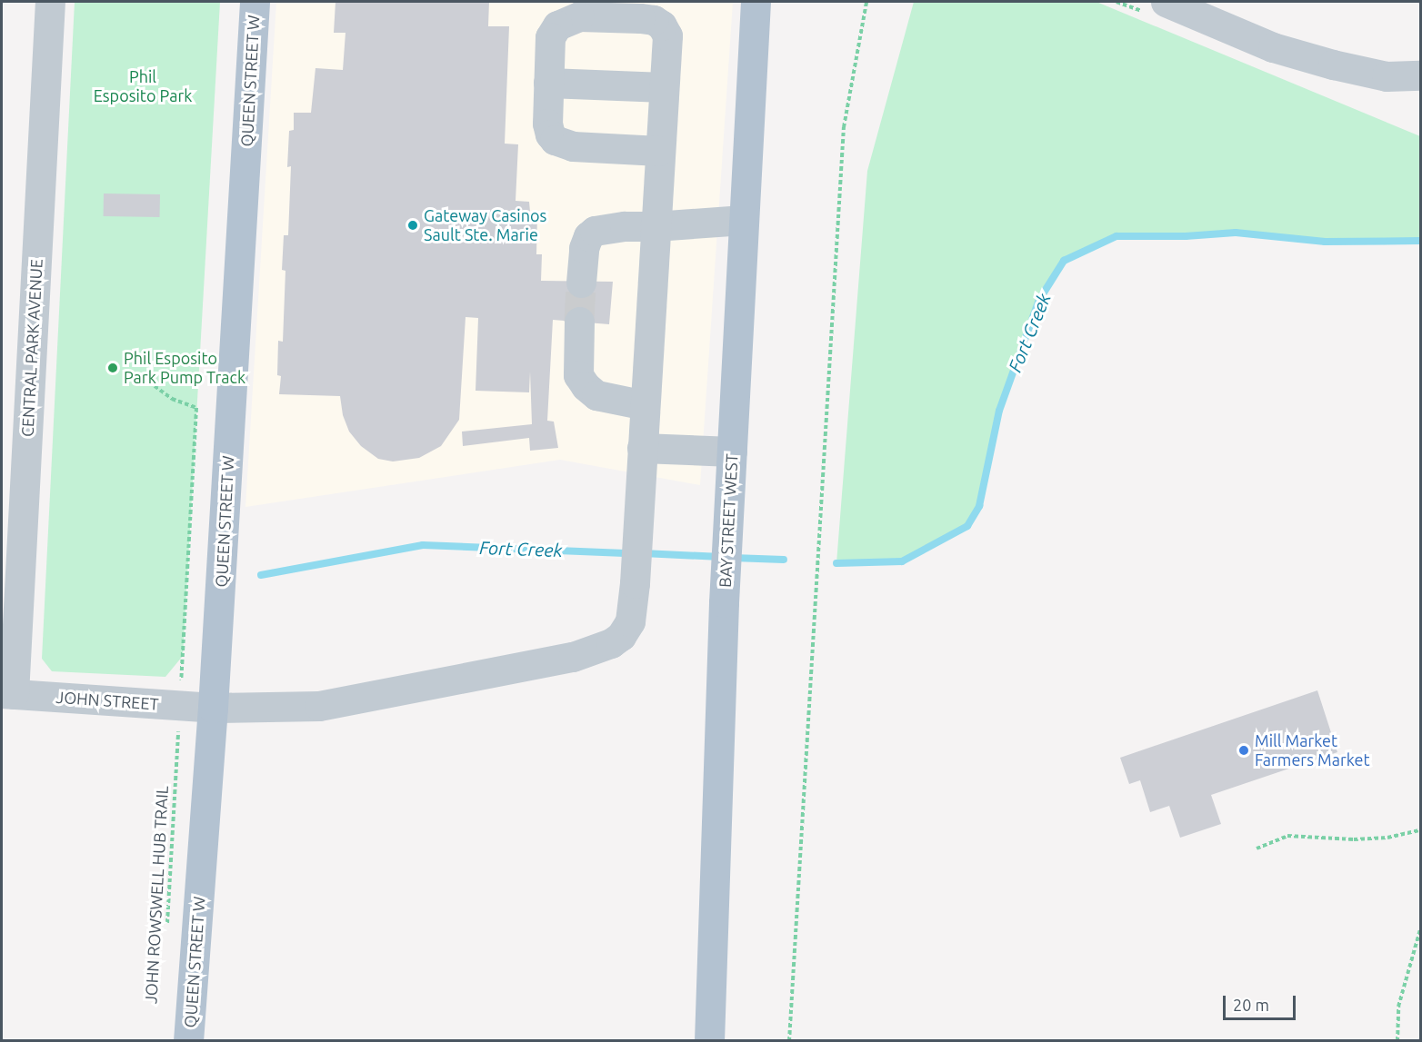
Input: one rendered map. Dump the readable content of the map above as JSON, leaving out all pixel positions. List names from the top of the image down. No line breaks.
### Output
{"streets":{"main road":["QUEEN STREET W","BAY STREET WEST"],"street":["CENTRAL PARK AVENUE","JOHN STREET"],"path":["JOHN ROWSWELL HUB TRAIL"]},"crossings":[["QUEEN STREET W","JOHN STREET"],["CENTRAL PARK AVENUE","JOHN STREET"]],"water":["Fort Creek"],"parks":["Phil Esposito Park"],"places":["Gateway Casinos Sault Ste. Marie","Phil Esposito Park Pump Track","Mill Market Farmers Market"],"scale_bar":"20 m"}
